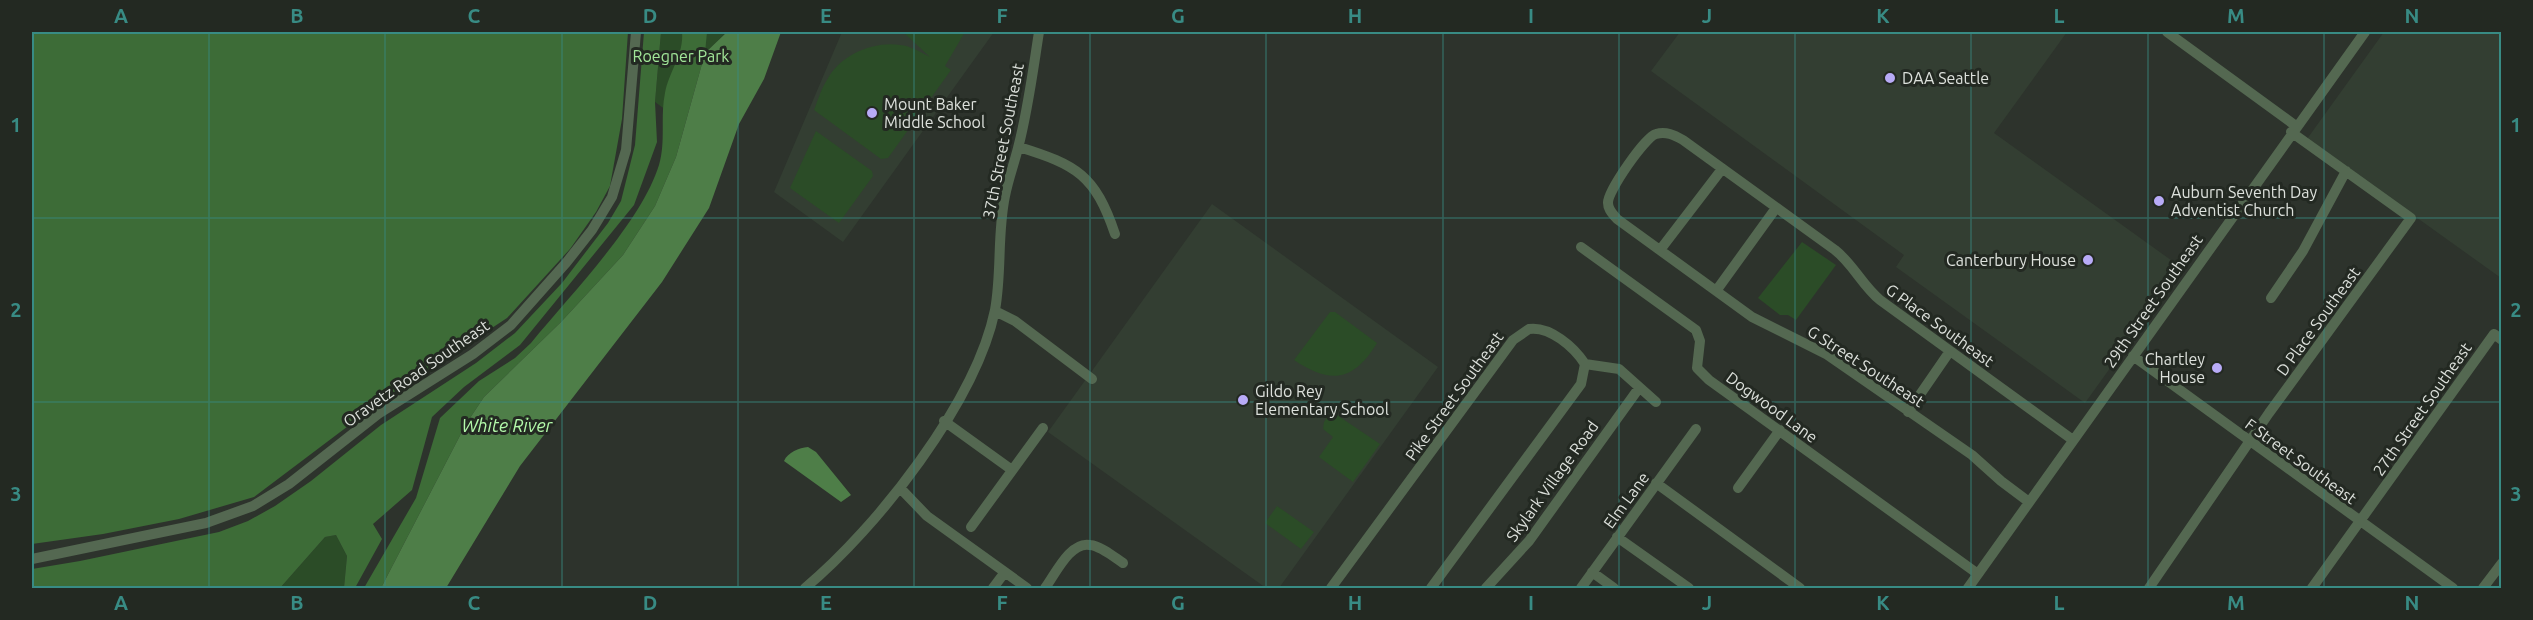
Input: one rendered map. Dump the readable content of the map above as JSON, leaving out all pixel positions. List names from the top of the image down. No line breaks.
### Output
{"streets":{"street":["37th Street Southeast","29th Street Southeast","D Place Southeast","G Place Southeast","G Street Southeast","Oravetz Road Southeast","Pike Street Southeast","Dogwood Lane","27th Street Southeast","F Street Southeast","Skylark Village Road","Elm Lane"]},"crossings":[["29th Street Southeast","G Place Southeast"],["29th Street Southeast","G Street Southeast"],["29th Street Southeast","Dogwood Lane"],["29th Street Southeast","F Street Southeast"],["D Place Southeast","F Street Southeast"],["G Place Southeast","G Street Southeast"],["27th Street Southeast","F Street Southeast"]],"water":["White River"],"parks":["Roegner Park"],"places":["DAA Seattle","Mount Baker Middle School","Auburn Seventh Day Adventist Church","Canterbury House","Chartley House","Gildo Rey Elementary School"],"grid":{"columns":["A","B","C","D","E","F","G","H","I","J","K","L","M","N"],"rows":["1","2","3"]}}
